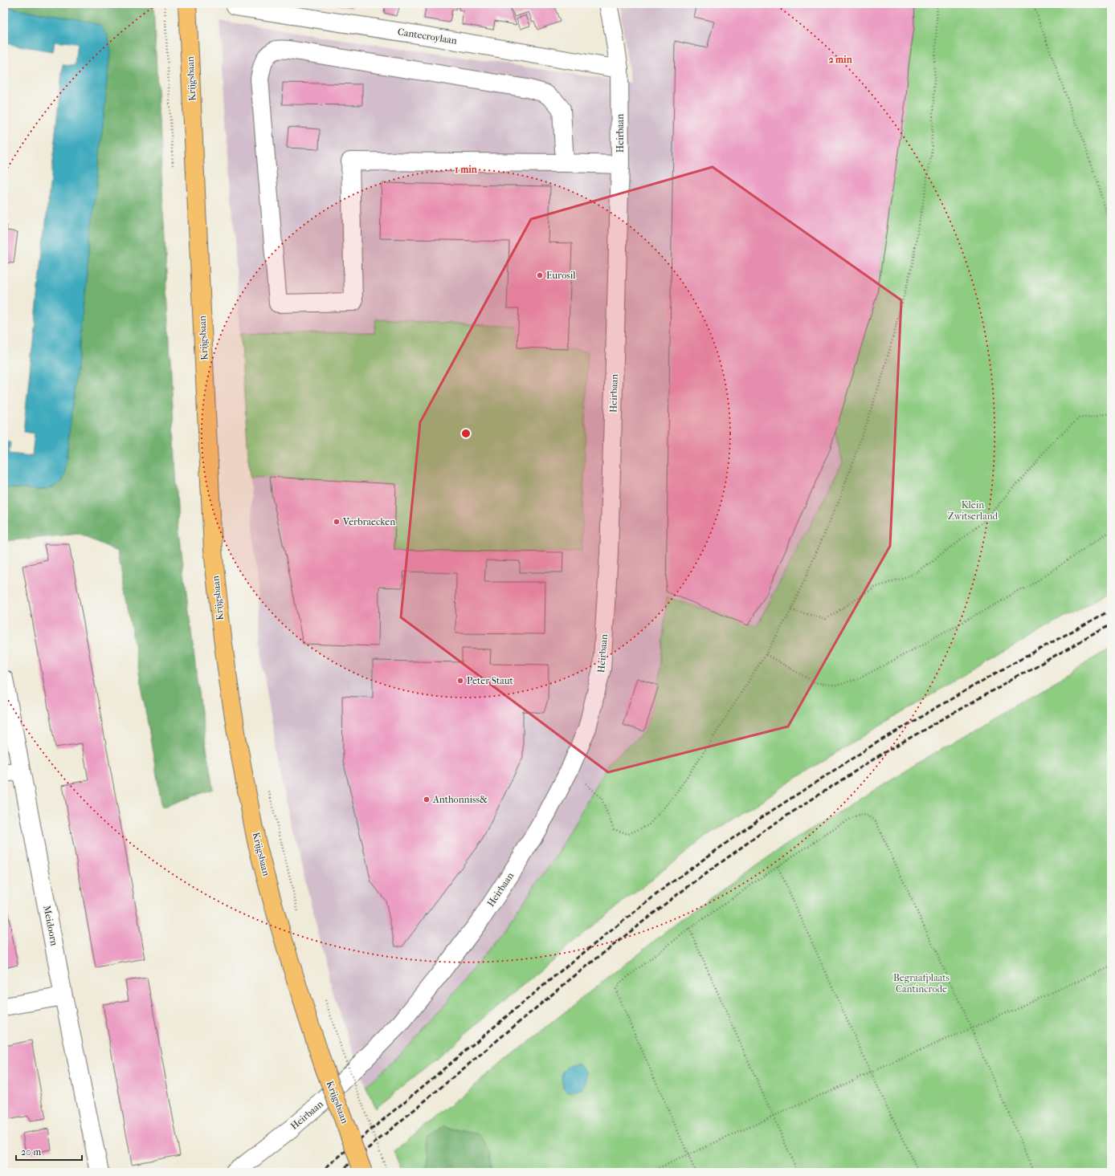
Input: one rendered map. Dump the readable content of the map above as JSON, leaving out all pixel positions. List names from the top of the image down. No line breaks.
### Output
{"streets":{"main road":["Krijgsbaan"],"street":["Cantecroylaan","Heirbaan","Meidoorn"]},"crossings":[["Cantecroylaan","Heirbaan"]],"parks":["Klein Zwitserland","Begraafplaats Cantincrode"],"places":["Eurosil","Verbraecken","Peter Staut","Anthonniss&"],"scale_bar":"20 m","rings":["2 min","1 min"]}
